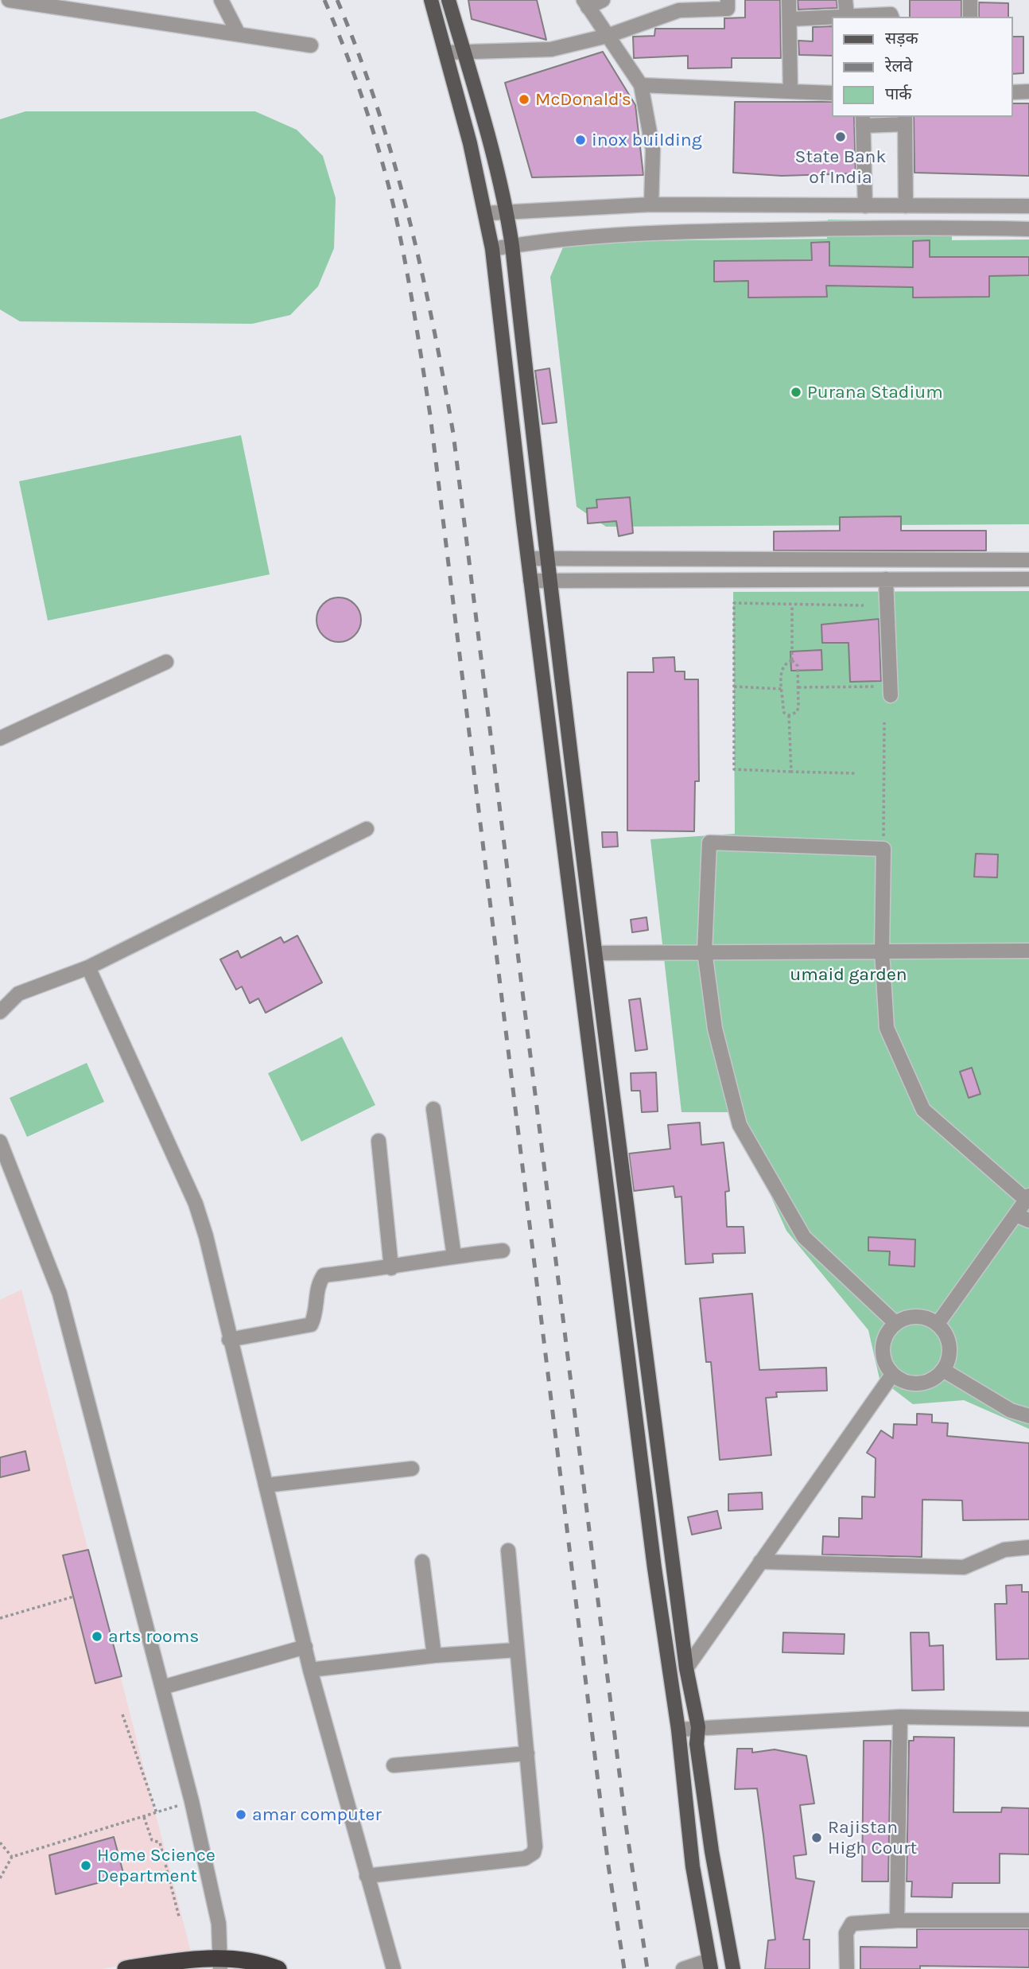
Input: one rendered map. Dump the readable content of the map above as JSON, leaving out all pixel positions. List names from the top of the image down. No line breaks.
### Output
{"parks":["umaid garden"],"places":["McDonald's","State Bank of India","inox building","Purana Stadium","arts rooms","amar computer","Rajistan High Court","Home Science Department"],"legend":["सड़क","रेलवे","पार्क"]}
